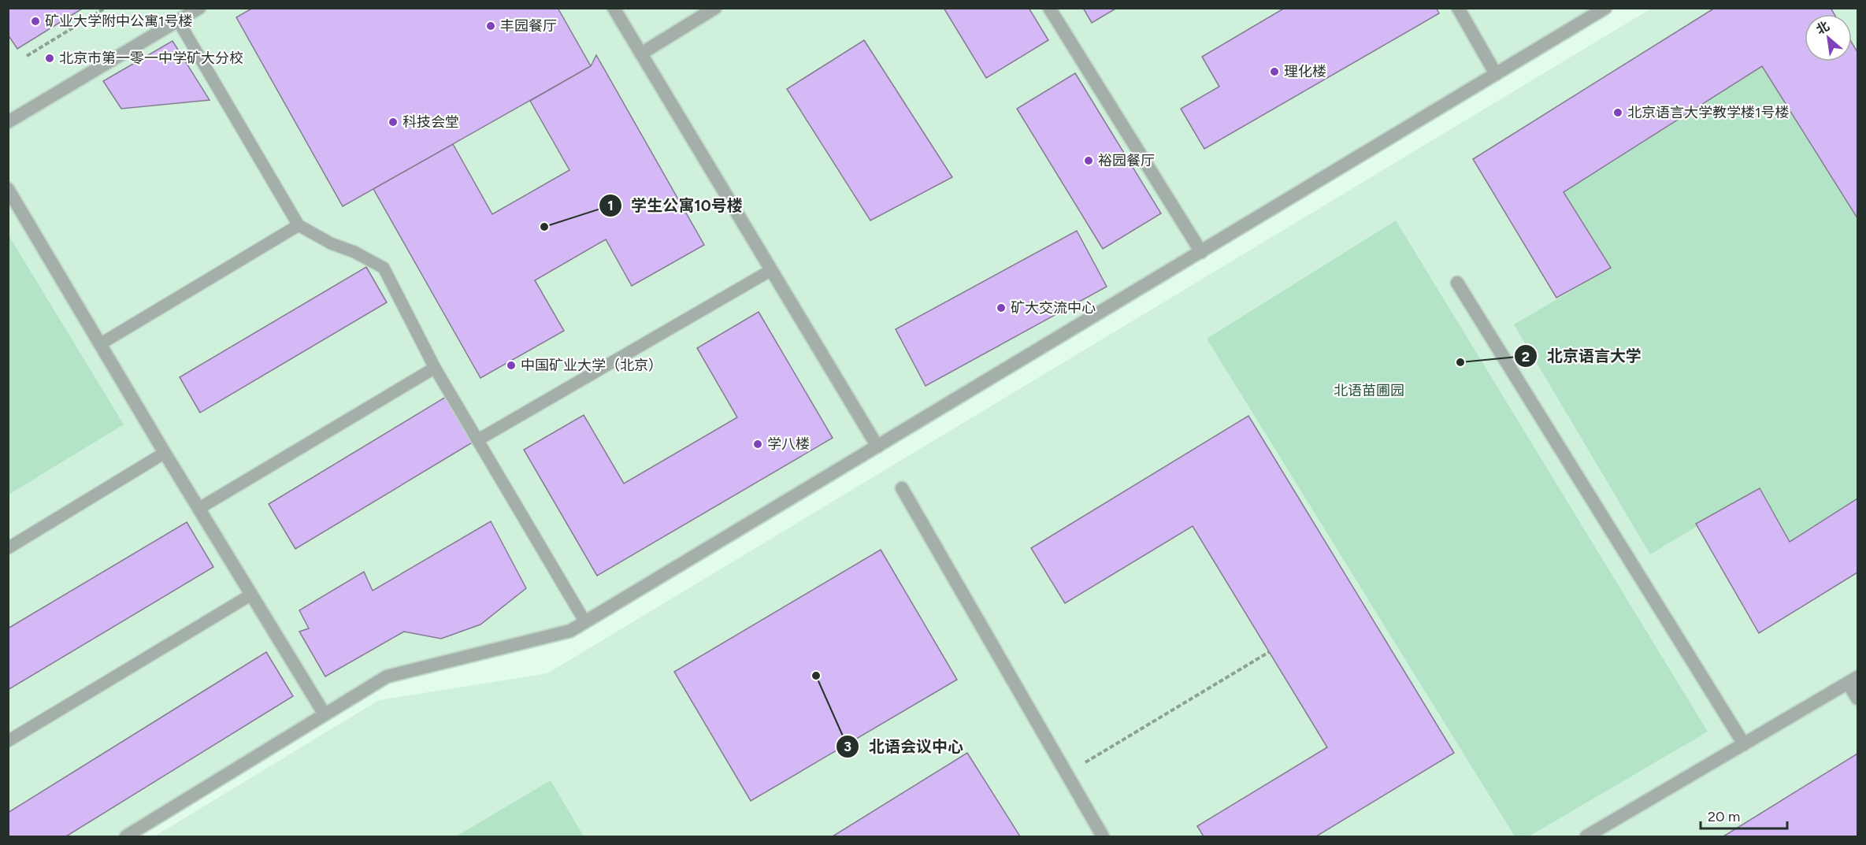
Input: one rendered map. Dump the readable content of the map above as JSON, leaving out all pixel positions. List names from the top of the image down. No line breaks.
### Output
{"parks":["北语苗圃园"],"places":["矿业大学附中公寓1号楼","丰园餐厅","北京市第一零一中学矿大分校","理化楼","北京语言大学教学楼1号楼","科技会堂","裕园餐厅","学生公寓10号楼","矿大交流中心","北京语言大学","中国矿业大学（北京）","学八楼","北语会议中心"],"scale_bar":"20 m","north":"top left"}
